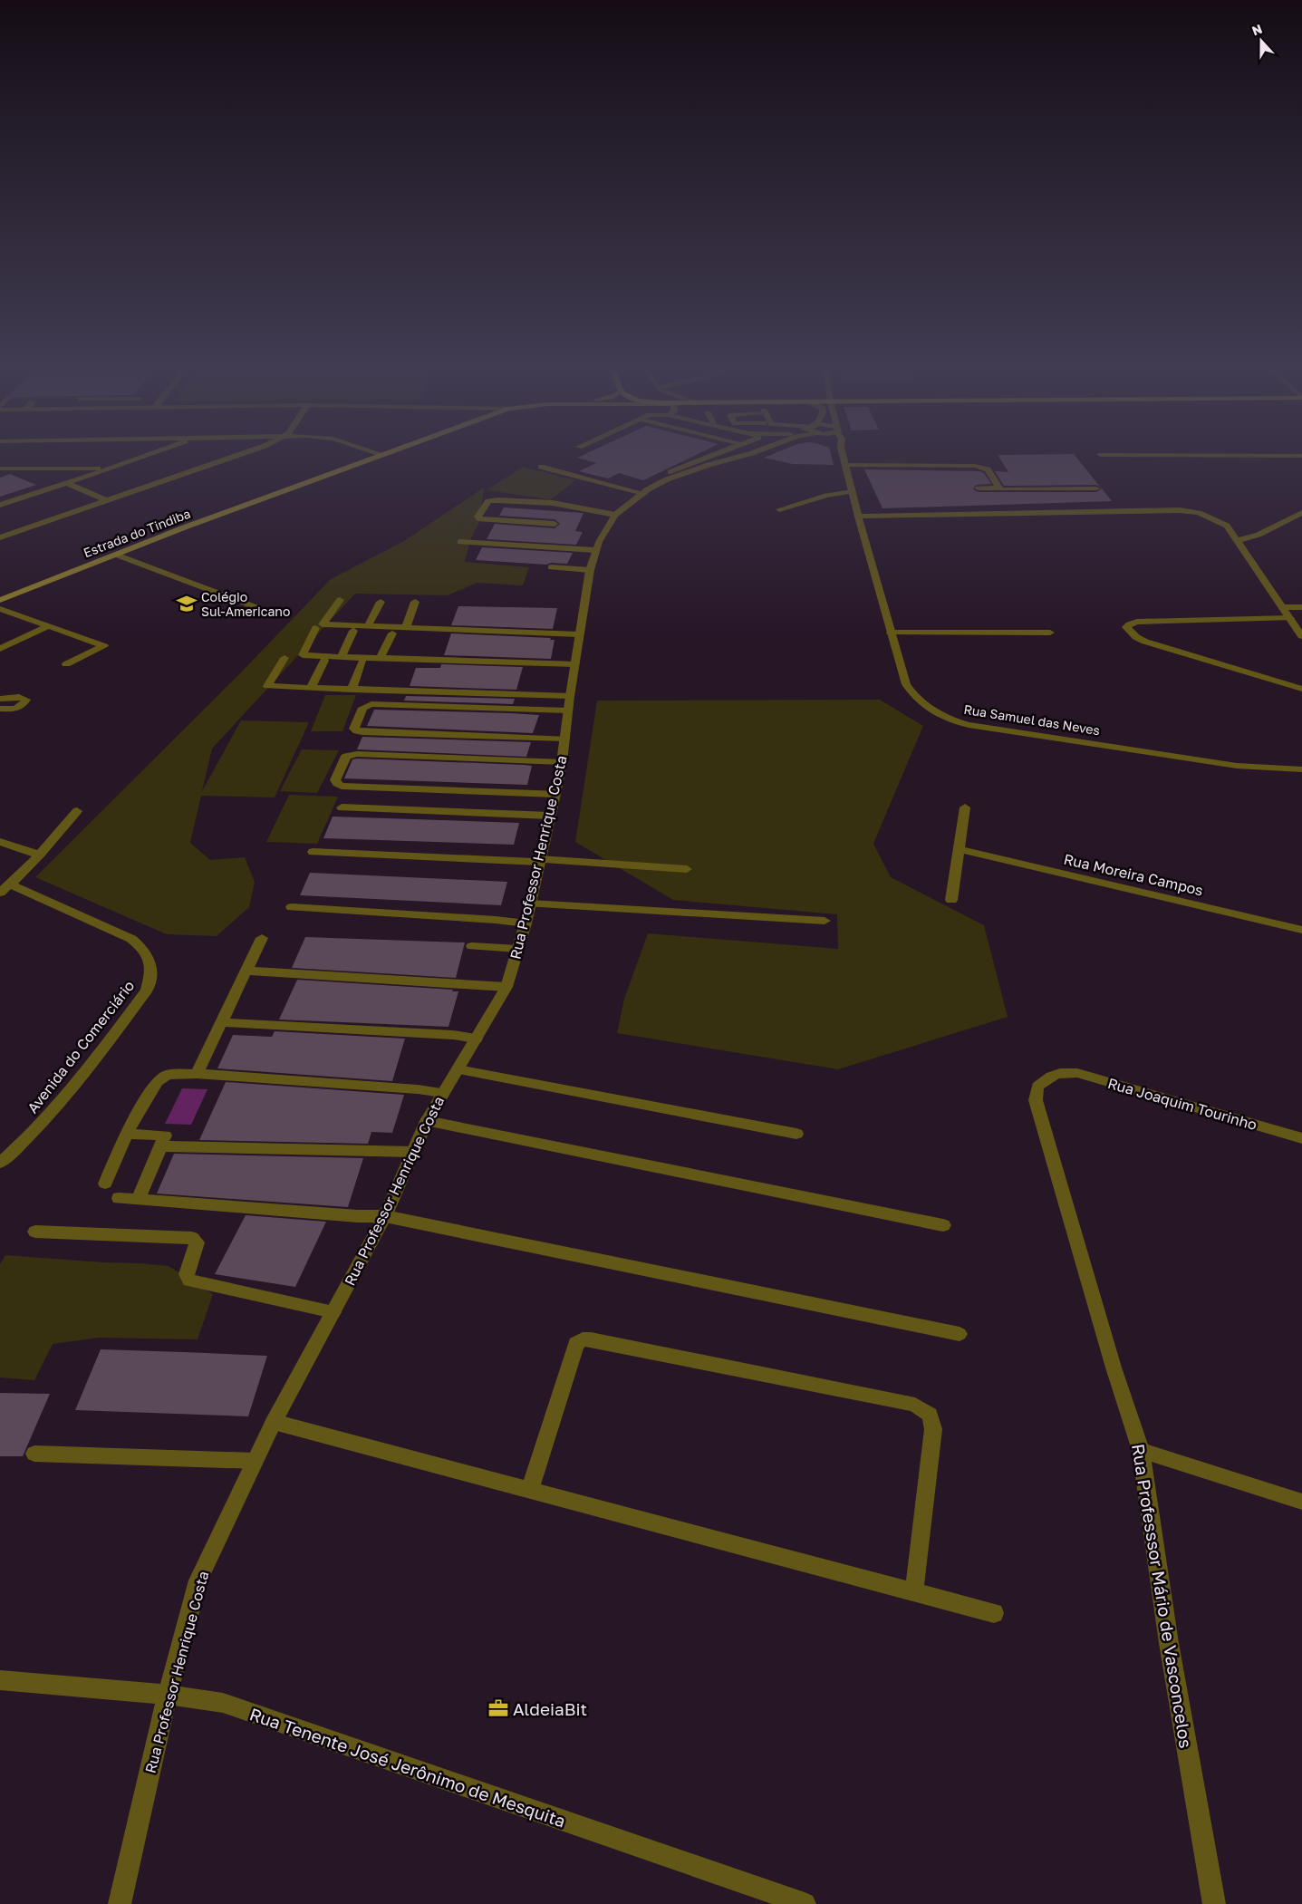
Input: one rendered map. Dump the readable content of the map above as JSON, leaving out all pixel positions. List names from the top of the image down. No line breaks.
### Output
{"streets":{"main road":["Estrada do Tindiba"],"street":["Rua Samuel das Neves","Rua Professor Henrique Costa","Rua Moreira Campos","Avenida do Comerciário","Rua Joaquim Tourinho","Rua Professsor Mário de Vasconcelos","Rua Tenente José Jerônimo de Mesquita"]},"crossings":[["Rua Professor Henrique Costa","Rua Tenente José Jerônimo de Mesquita"],["Rua Joaquim Tourinho","Rua Professsor Mário de Vasconcelos"]],"places":{"school or university":["Colégio Sul-Americano"],"office":["AldeiaBit"]},"north":"top"}
